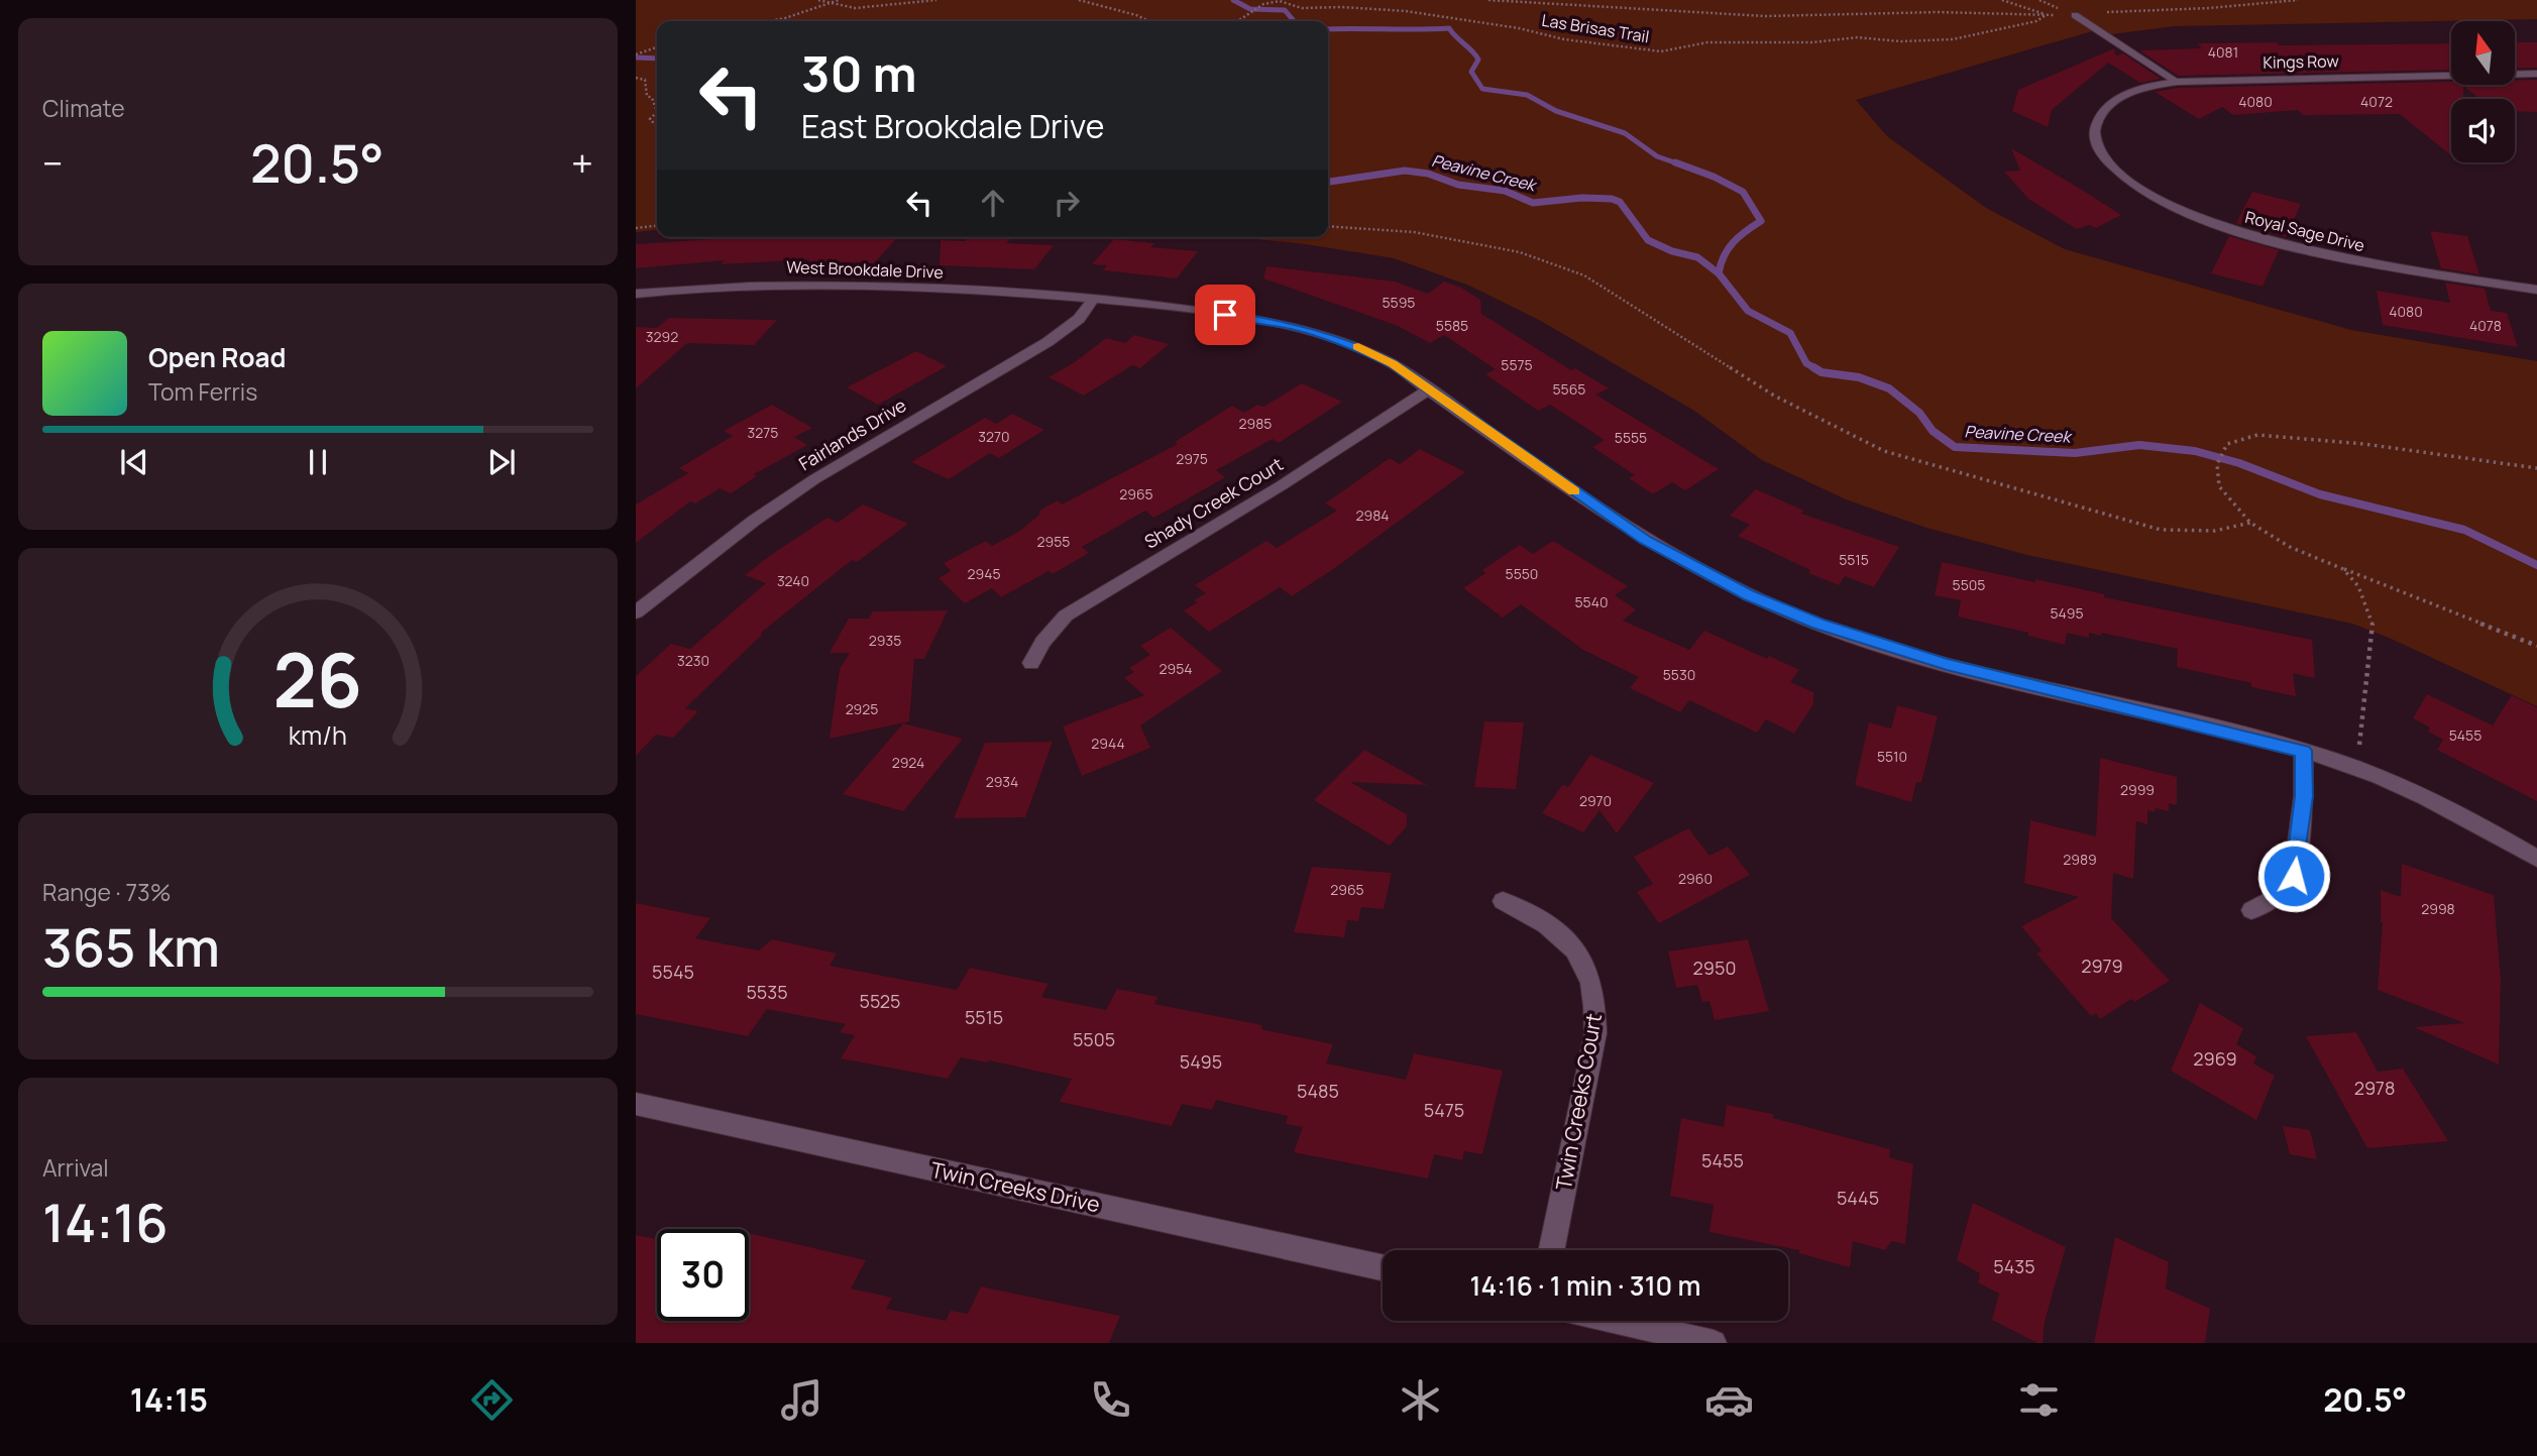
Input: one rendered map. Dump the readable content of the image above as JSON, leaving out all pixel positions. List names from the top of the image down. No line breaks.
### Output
{"streets":{"street":["Kings Row","Royal Sage Drive","West Brookdale Drive","Fairlands Drive","Shady Creek Court","Twin Creeks Court","Twin Creeks Drive"],"path":["Las Brisas Trail"]},"crossings":[["Kings Row","Royal Sage Drive"],["West Brookdale Drive","Fairlands Drive"],["West Brookdale Drive","Shady Creek Court"]],"water":["Peavine Creek"],"house_numbers":["4081","4080","4072","5595","4080","5585","4078","3292","5575","5565","2985","3275","3270","5555","2975","2965","2984","2955","5515","2945","5550","3240","5505","5540","5495","2935","3230","2954","5530","2925","5455","2944","5510","2924","2934","2999","2970","2989","2960","2965","2998","2979","2950","5545","5535","5525","5515","5505","2969","5495","2978","5485","5475","5455","5445","5435"],"north":"top","page":{"tile":["Climate",["Range · 73%","365 km"],["Arrival","14:16"]],"turn":["30 m","East Brookdale Drive"],"heat":["−","20.5°","+"],"song":["Open Road","Tom Ferris"],"limit":"30","trip":"14:16 · 1 min · 310 m","tabs":["14:15","20.5°"],"gauge":["26","km/h"]}}
